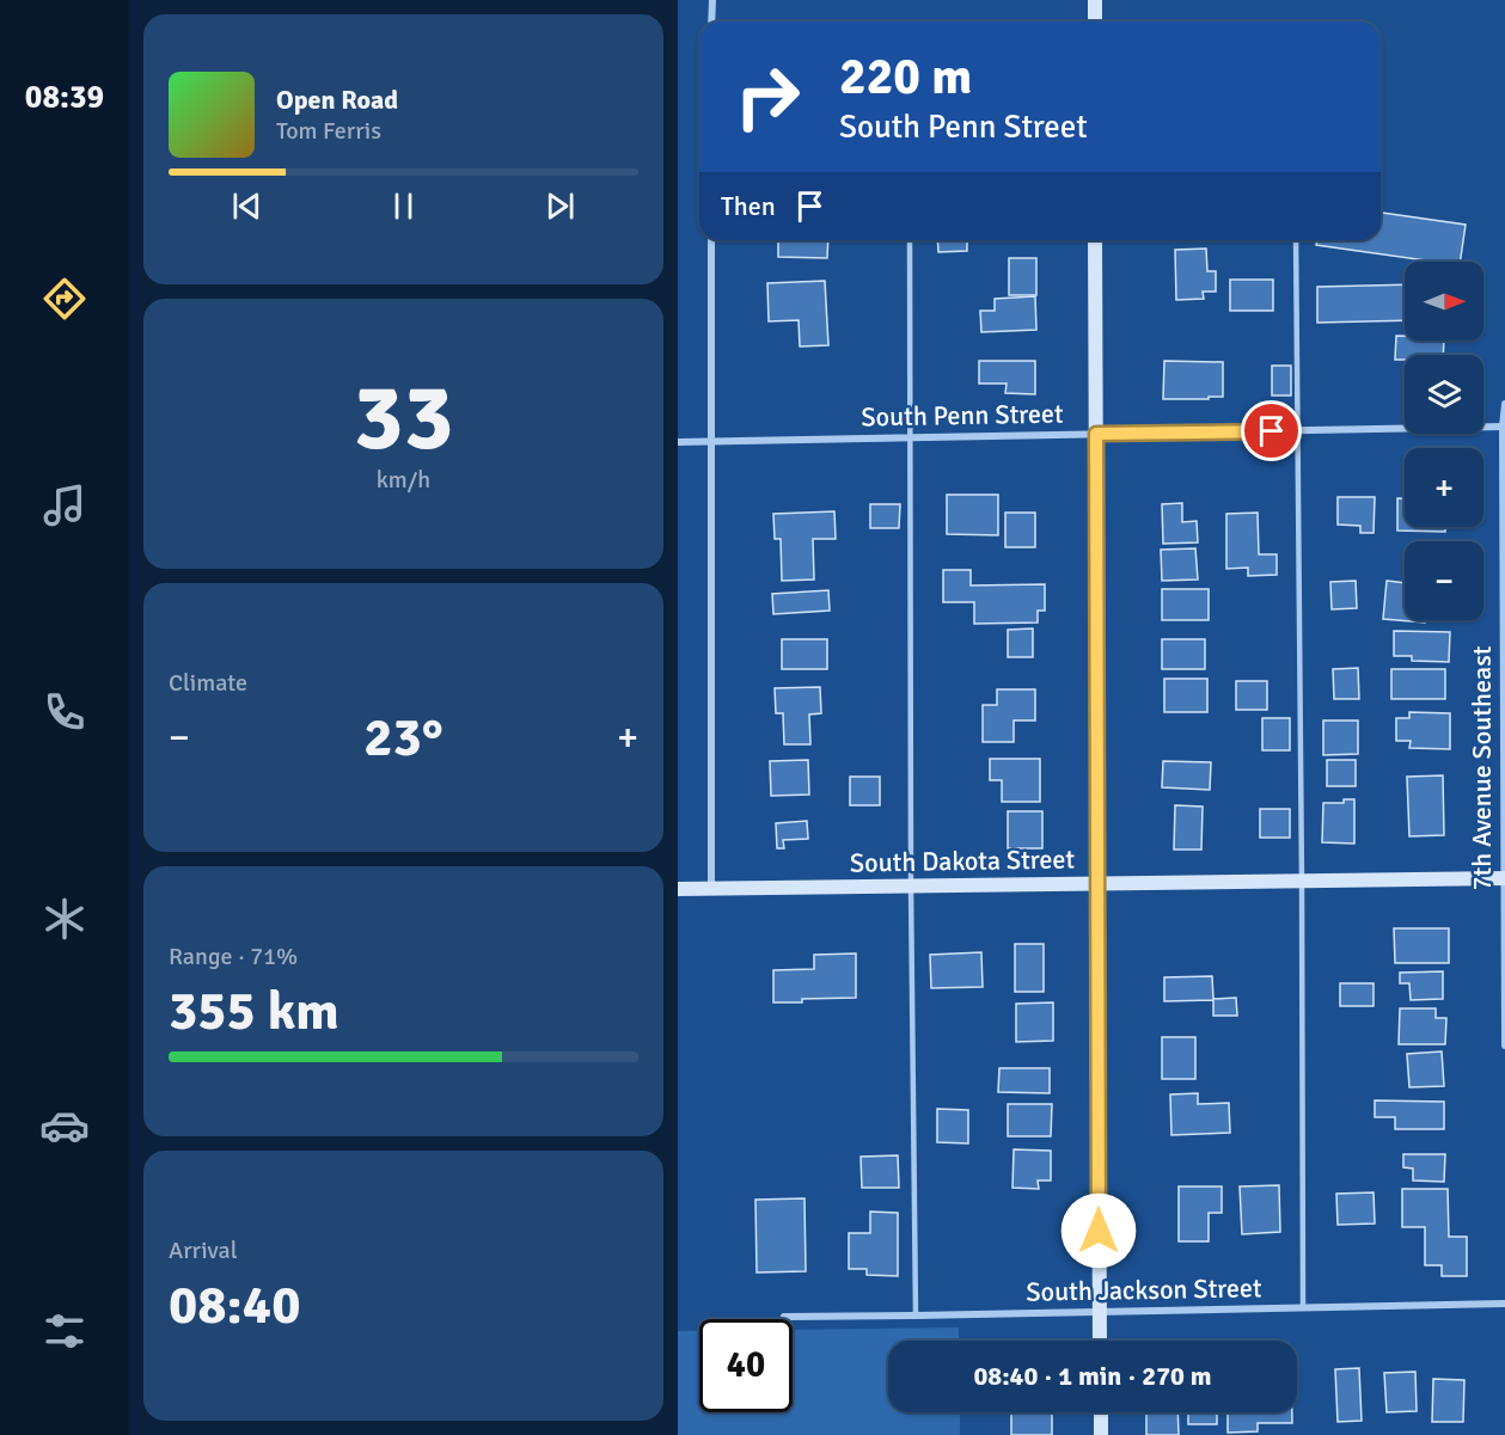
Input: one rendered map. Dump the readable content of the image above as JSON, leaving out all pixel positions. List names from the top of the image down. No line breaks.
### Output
{"streets":{"street":["South Penn Street","7th Avenue Southeast","South Dakota Street","South Jackson Street"]},"crossings":[["South Penn Street","7th Avenue Southeast"],["7th Avenue Southeast","South Dakota Street"]],"north":"right","page":{"tabs":"08:39","turn":["220 m","South Penn Street"],"song":["Open Road","Tom Ferris"],"then":"Then","map_buttons":["+","−"],"tile":[["33","km/h"],"Climate",["Range · 71%","355 km"],["Arrival","08:40"]],"heat":["−","23°","+"],"limit":"40","trip":"08:40 · 1 min · 270 m"}}
